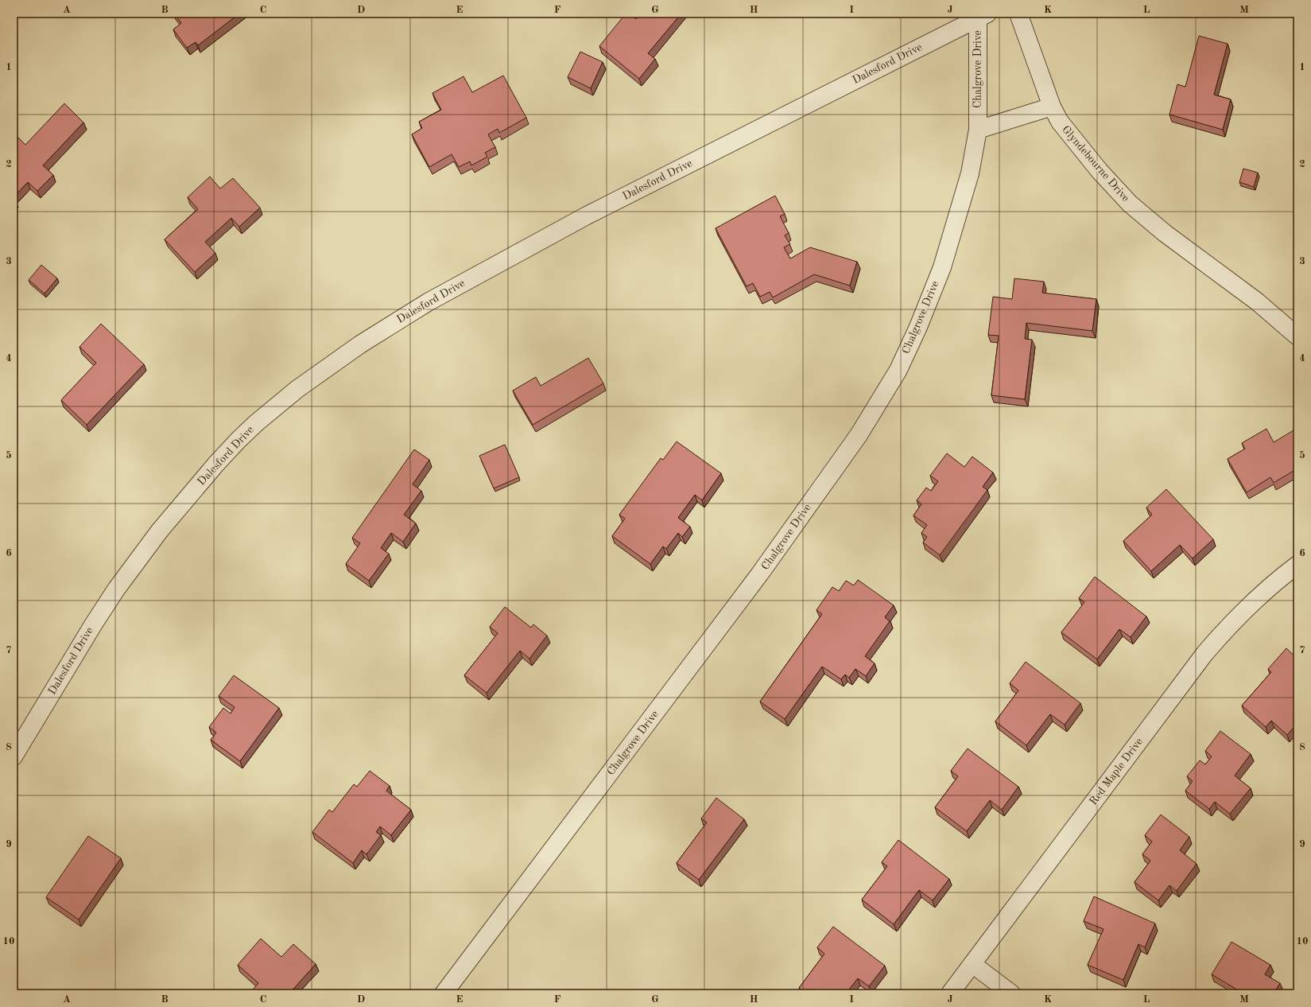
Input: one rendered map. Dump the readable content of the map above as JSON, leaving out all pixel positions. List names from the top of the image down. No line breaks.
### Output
{"streets":{"street":["Dalesford Drive","Chalgrove Drive","Glyndebourne Drive","Red Maple Drive"]},"crossings":[["Dalesford Drive","Chalgrove Drive"]],"grid":{"columns":["A","B","C","D","E","F","G","H","I","J","K","L","M"],"rows":["1","2","3","4","5","6","7","8","9","10"]}}
